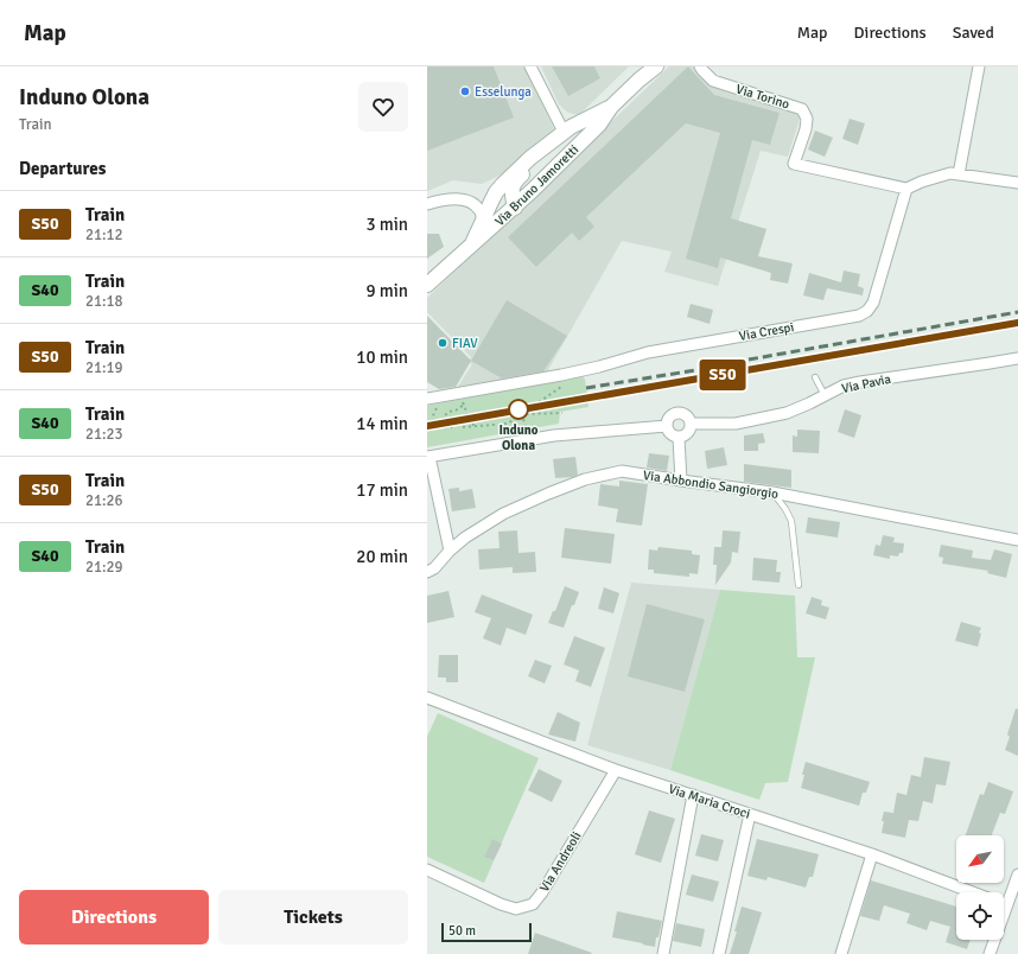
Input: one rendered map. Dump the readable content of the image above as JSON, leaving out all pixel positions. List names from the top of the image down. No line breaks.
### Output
{"streets":{"street":["Via Torino","Via Bruno Jamoretti","Via Crespi","Via Pavia","Via Abbondio Sangiorgio","Via Maria Croci","Via Andreoli"]},"crossings":[["Via Torino","Via Crespi"],["Via Maria Croci","Via Andreoli"]],"places":["Esselunga","FIAV","Induno Olona"],"scale_bar":"50 m","north":"bottom left","page":{"header":"Map","nav":["Map","Directions","Saved"],"heading":[["Induno Olona","Train"],"Departures"],"on_map":"S50","list":[{"mark":"S50","name":"Train","note":"21:12","value":"3 min"},{"mark":"S40","name":"Train","note":"21:18","value":"9 min"},{"mark":"S50","name":"Train","note":"21:19","value":"10 min"},{"mark":"S40","name":"Train","note":"21:23","value":"14 min"},{"mark":"S50","name":"Train","note":"21:26","value":"17 min"},{"mark":"S40","name":"Train","note":"21:29","value":"20 min"}],"buttons":["Directions","Tickets"],"scale":"50 m"}}
